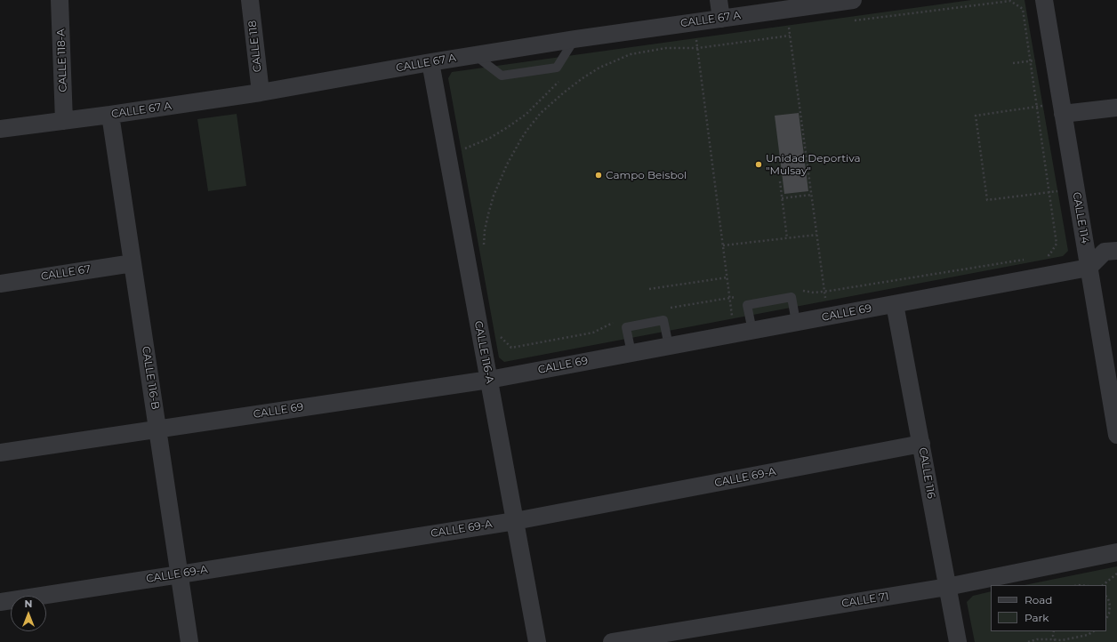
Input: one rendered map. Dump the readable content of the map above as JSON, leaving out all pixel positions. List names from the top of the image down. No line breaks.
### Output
{"streets":{"street":["CALLE 67 A","CALLE 118","CALLE 118-A","CALLE 114","CALLE 67","CALLE 69","CALLE 116-A","CALLE 116-B","CALLE 116","CALLE 69-A","CALLE 71"]},"crossings":[["CALLE 67 A","CALLE 118"],["CALLE 67 A","CALLE 118-A"],["CALLE 67 A","CALLE 116-A"],["CALLE 67 A","CALLE 116-B"],["CALLE 114","CALLE 69"],["CALLE 67","CALLE 116-B"],["CALLE 69","CALLE 116-A"],["CALLE 69","CALLE 116-B"],["CALLE 69","CALLE 116"],["CALLE 116-A","CALLE 69-A"],["CALLE 116-B","CALLE 69-A"],["CALLE 116","CALLE 69-A"],["CALLE 116","CALLE 71"]],"places":["Unidad Deportiva \"Mulsay\"","Campo Beisbol"],"legend":["Road","Park"],"north":"top"}
